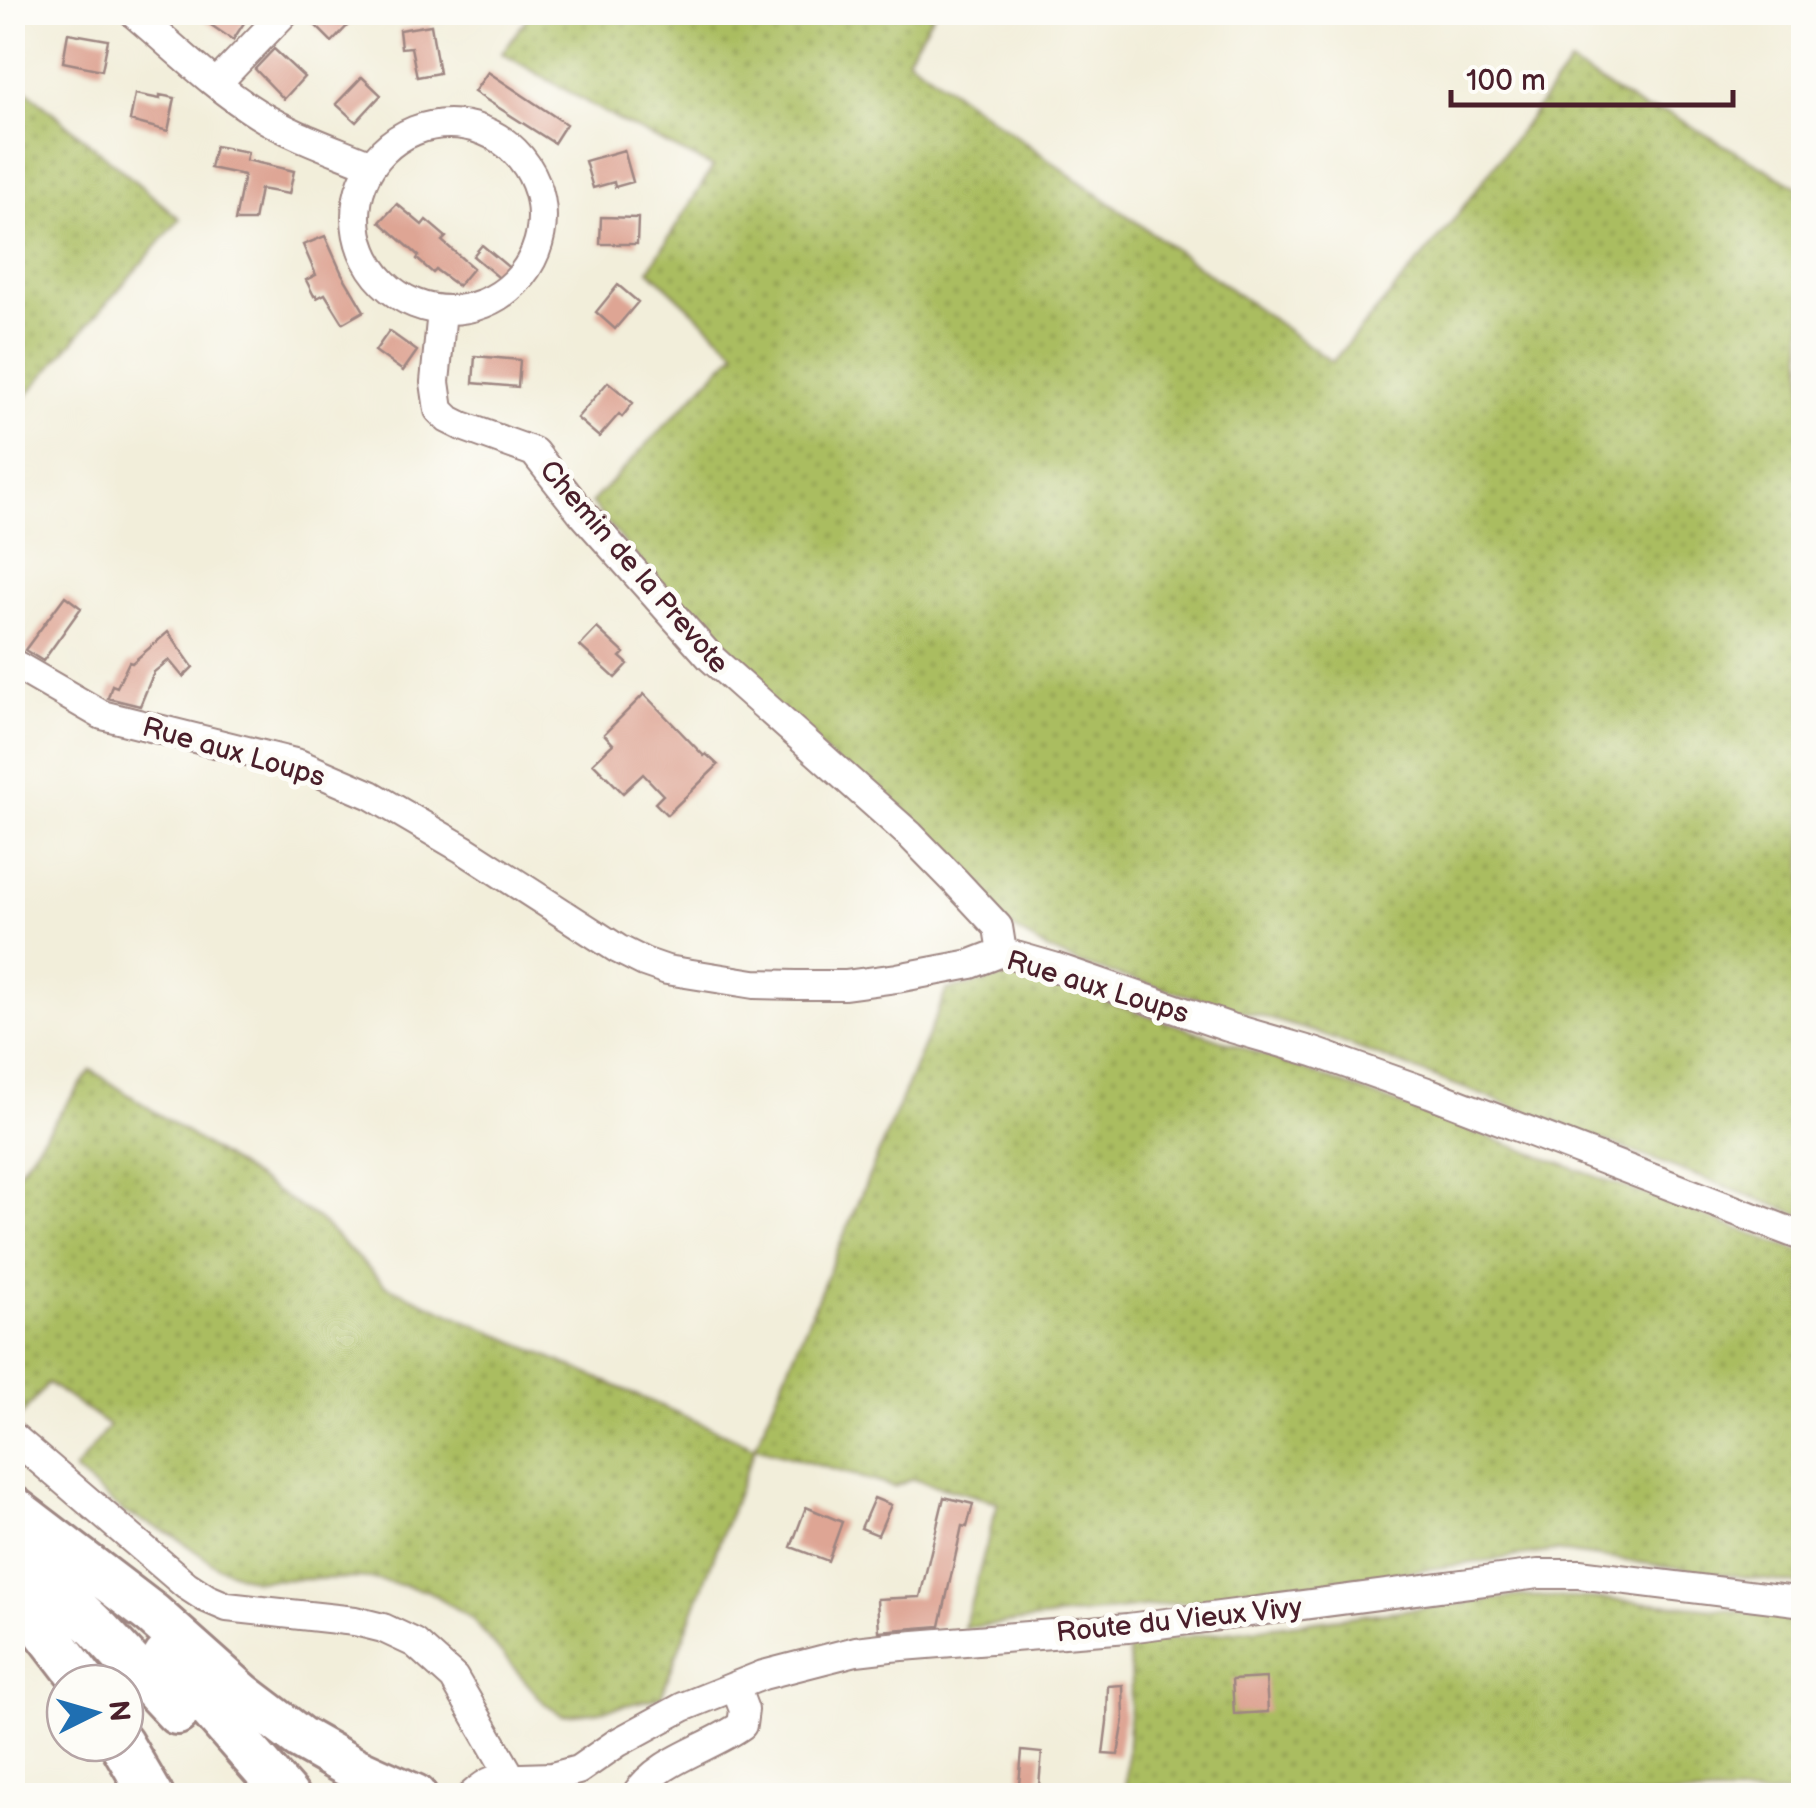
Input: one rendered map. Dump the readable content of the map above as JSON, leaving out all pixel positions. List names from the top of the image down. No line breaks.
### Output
{"streets":{"street":["Chemin de la Prevote","Rue aux Loups","Route du Vieux Vivy"]},"crossings":[["Chemin de la Prevote","Rue aux Loups"]],"scale_bar":"100 m","north":"right"}
